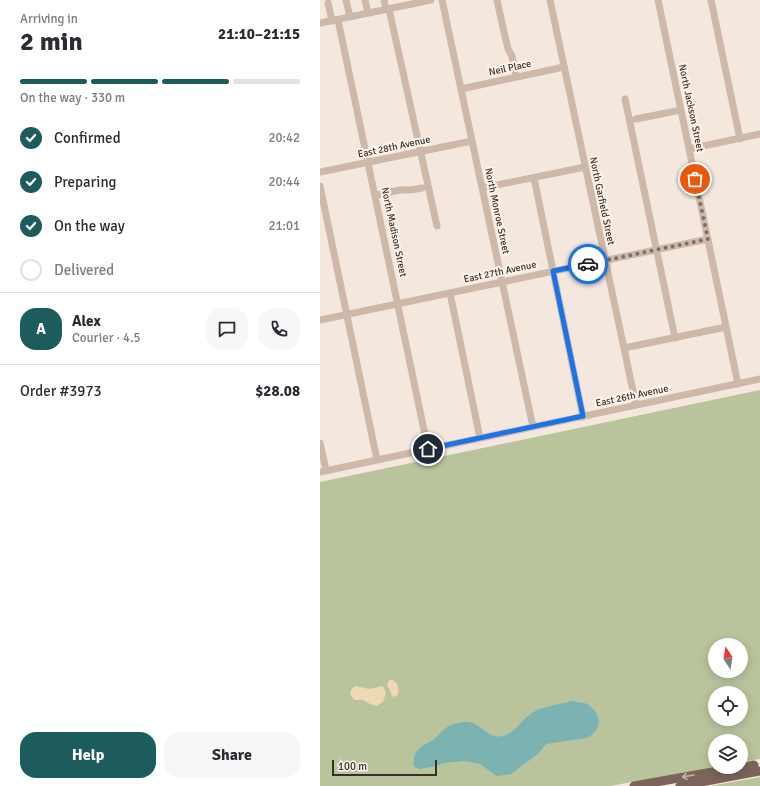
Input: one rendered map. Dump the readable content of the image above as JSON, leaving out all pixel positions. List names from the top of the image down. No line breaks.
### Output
{"streets":{"street":["Neil Place","North Jackson Street","East 28th Avenue","North Garfield Street","North Monroe Street","North Madison Street","East 27th Avenue","East 26th Avenue"]},"crossings":[["Neil Place","North Garfield Street"],["Neil Place","North Monroe Street"],["North Jackson Street","East 27th Avenue"],["North Jackson Street","East 26th Avenue"],["East 28th Avenue","North Monroe Street"],["East 28th Avenue","North Madison Street"],["North Garfield Street","East 27th Avenue"],["North Garfield Street","East 26th Avenue"],["North Monroe Street","East 27th Avenue"],["North Monroe Street","East 26th Avenue"],["North Madison Street","East 27th Avenue"],["North Madison Street","East 26th Avenue"]],"scale_bar":"100 m","north":"top","page":{"heading":["2 min","Arriving in","21:10–21:15"],"panel":["Alex","Courier · 4.5","Order #3973","$28.08"],"bar":"On the way · 330 m","list":[["Confirmed","20:42"],["Preparing","20:44"],["On the way","21:01"],"Delivered"],"round":"A","buttons":["Help","Share"],"scale":"100 m"}}
